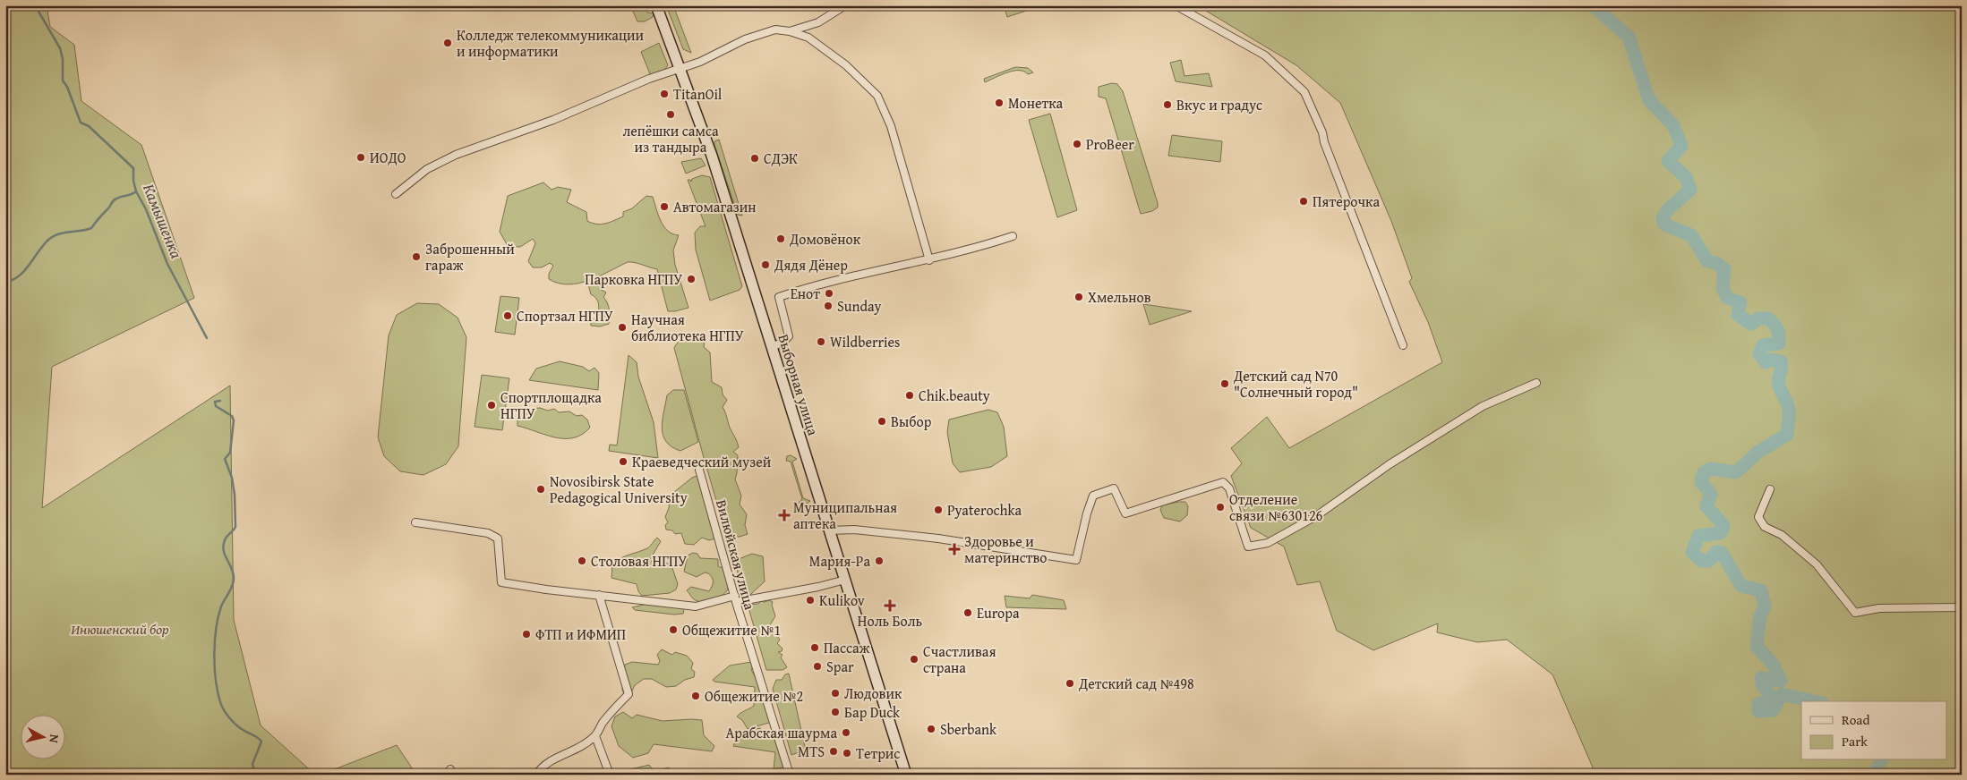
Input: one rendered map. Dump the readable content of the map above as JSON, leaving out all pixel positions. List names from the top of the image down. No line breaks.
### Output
{"streets":{"main road":["Выборная улица"],"street":["Вилюйская улица"]},"water":["Камышенка"],"parks":["Инюшенский бор"],"places":{"other":["Колледж телекоммуникации и информатики","TitanOil","Монетка","Вкус и градус","лепёшки самса из тандыра","ProBeer","ИОДО","СДЭК","Пятерочка","Автомагазин","Домовёнок","Заброшенный гараж","Дядя Дёнер","Парковка НГПУ","Енот","Хмельнов","Sunday","Спортзал НГПУ","Научная библиотека НГПУ","Wildberries","Детский сад N70 \"Солнечный город\"","Chik.beauty","Спортплощадка НГПУ","Выбор","Краеведческий музей","Novosibirsk State Pedagogical University","Отделение связи №630126","Pyaterochka","Столовая НГПУ","Мария-Ра","Kulikov","Europa","Общежитие №1","ФТП и ИФМИП","Пассаж","Счастливая страна","Spar","Детский сад №498","Людовик","Общежитие №2","Бар Duck","Sberbank","Арабская шаурма","MTS","Тетрис"],"health":["Муниципальная аптека","Здоровье и материнство","Ноль Боль"]},"legend":["Road","Park"],"north":"right"}
